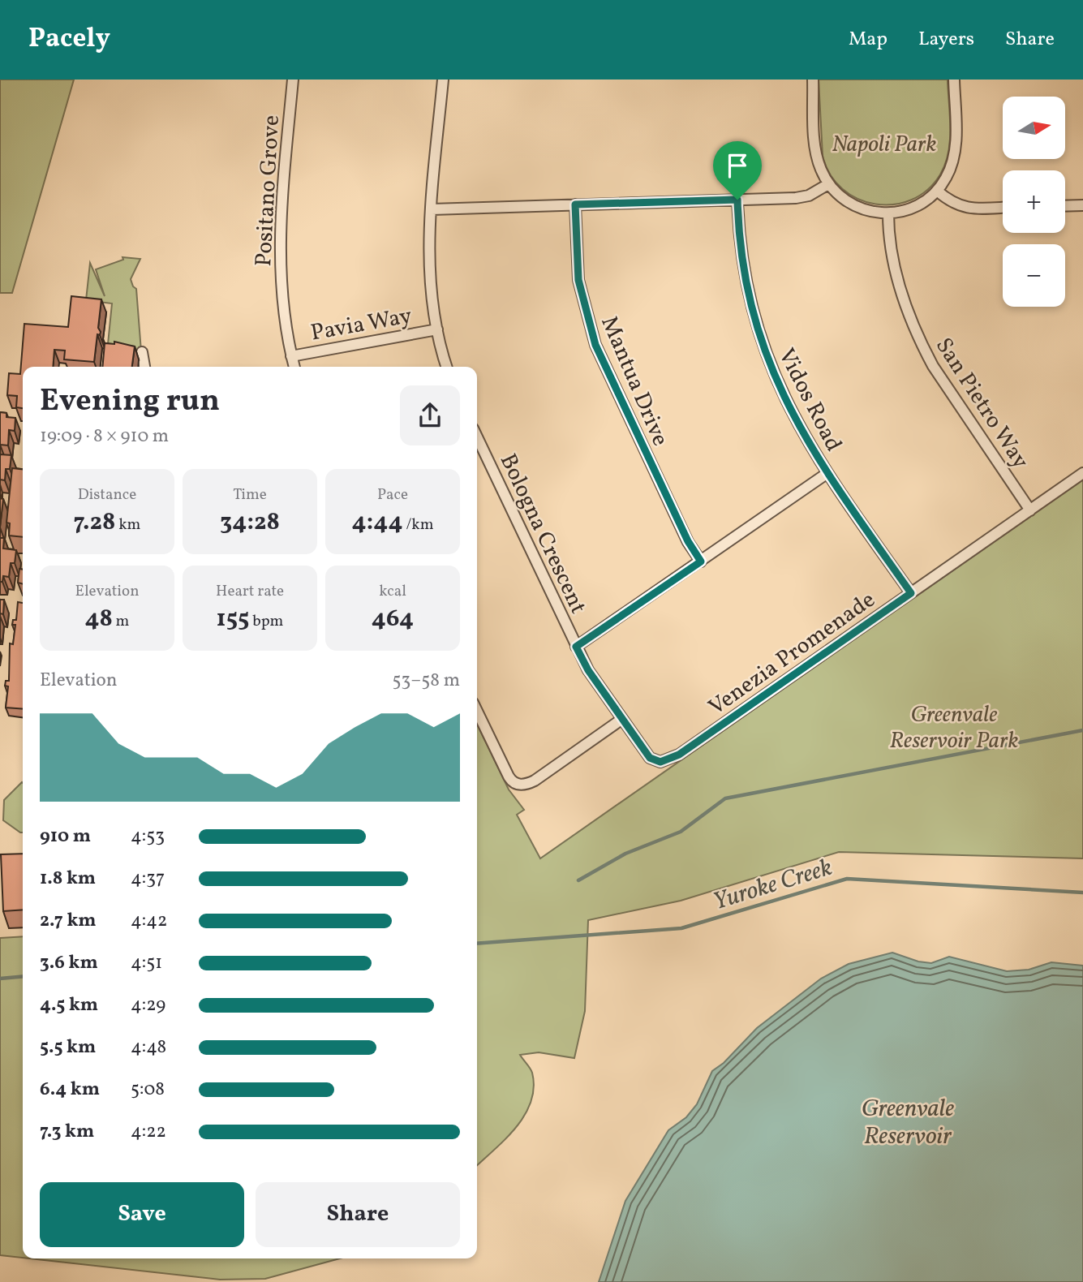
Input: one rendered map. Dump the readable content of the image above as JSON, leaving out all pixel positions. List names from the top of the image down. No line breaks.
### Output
{"streets":{"street":["Positano Grove","Pavia Way","Mantua Drive","Vidos Road","San Pietro Way","Bologna Crescent","Venezia Promenade"]},"crossings":[["Positano Grove","Pavia Way"],["Vidos Road","Venezia Promenade"],["San Pietro Way","Venezia Promenade"],["Bologna Crescent","Venezia Promenade"]],"water":["Yuroke Creek","Greenvale Reservoir"],"parks":["Napoli Park","Greenvale Reservoir Park"],"north":"right","page":{"header":"Pacely","nav":["Map","Layers","Share"],"map_buttons":["+","−"],"heading":["Evening run","19:09 · 8 × 910 m"],"stats":[["Distance","7.28 km"],["Time","34:28"],["Pace","4:44 /km"],["Elevation","48 m"],["Heart rate","155 bpm"],["kcal","464"]],"chart":["Elevation","53–58 m"],"list":[{"name":"910 m","note":"4:53"},{"name":"1.8 km","note":"4:37"},{"name":"2.7 km","note":"4:42"},{"name":"3.6 km","note":"4:51"},{"name":"4.5 km","note":"4:29"},{"name":"5.5 km","note":"4:48"},{"name":"6.4 km","note":"5:08"},{"name":"7.3 km","note":"4:22"}],"buttons":["Save","Share"]}}
